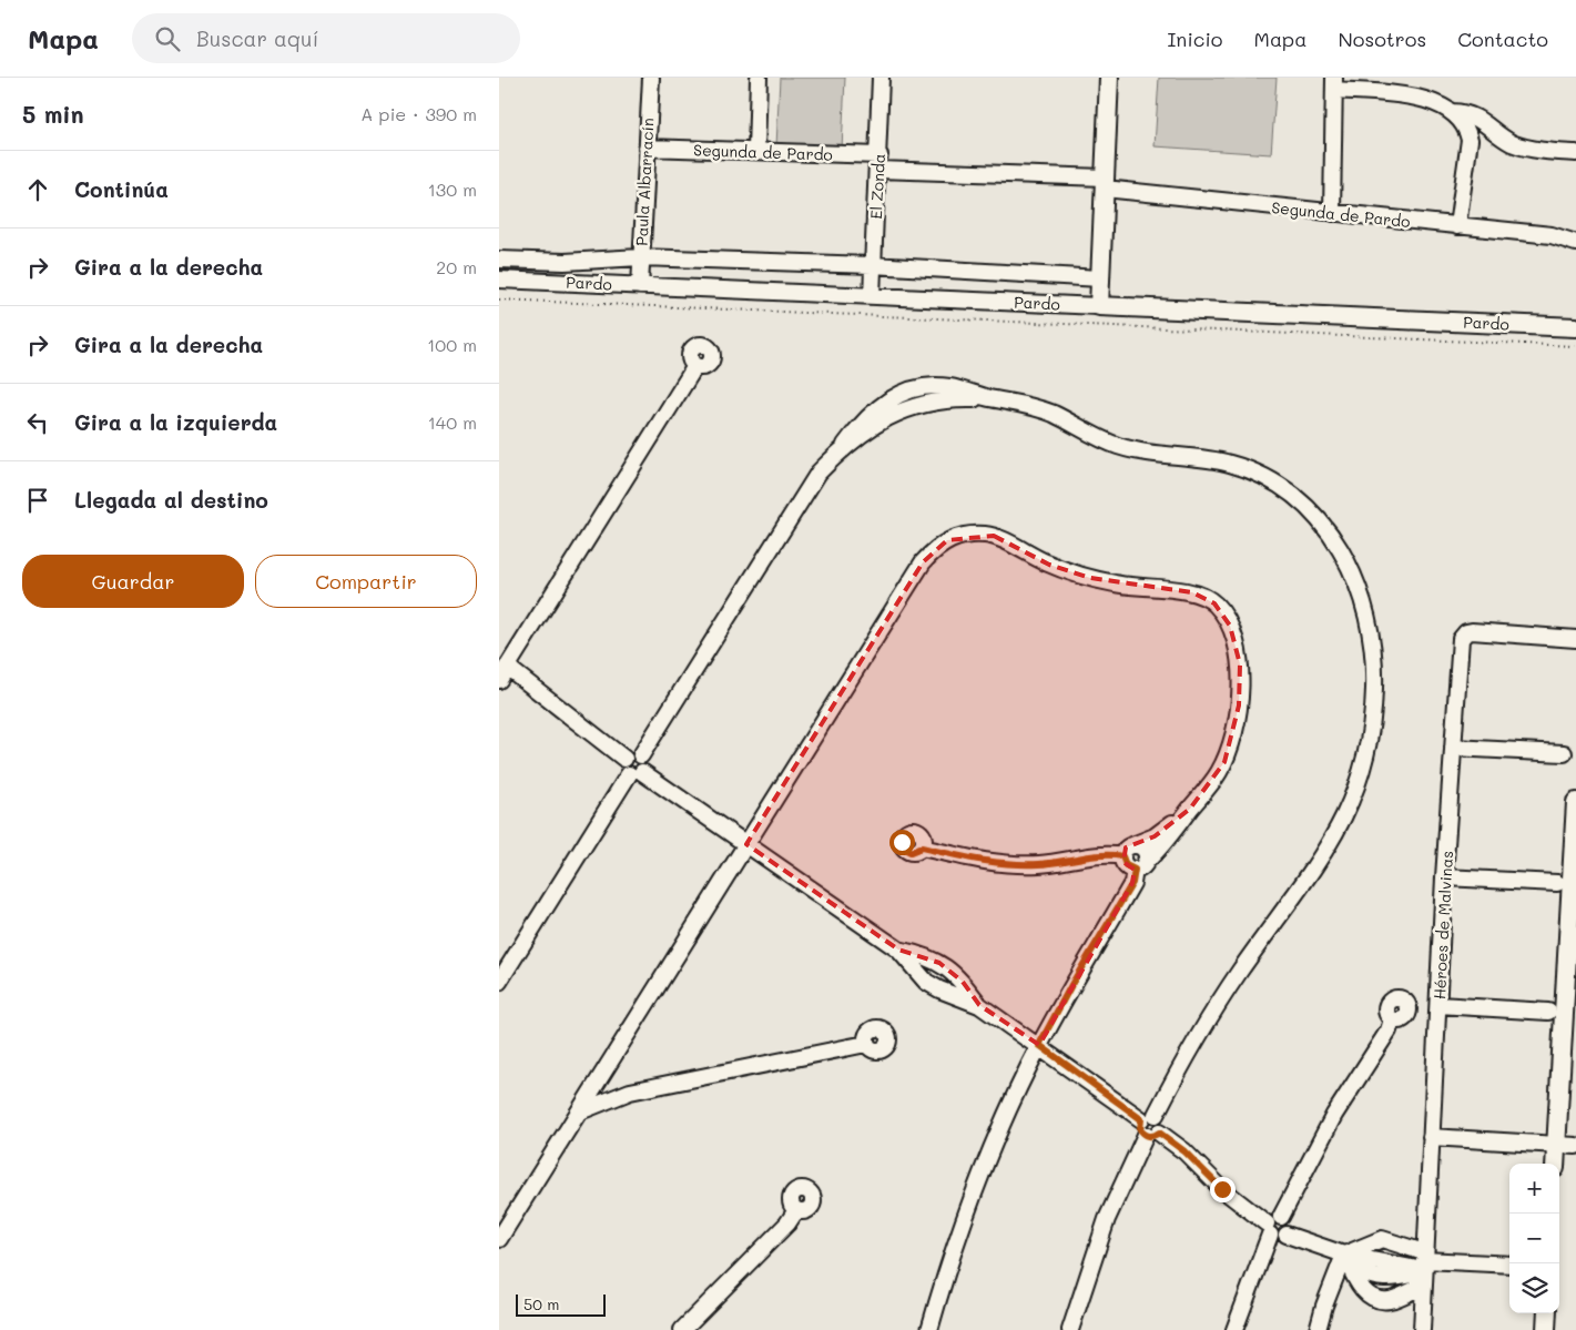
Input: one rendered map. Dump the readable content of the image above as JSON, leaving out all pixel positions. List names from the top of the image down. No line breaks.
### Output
{"streets":{"main road":["Pardo"],"street":["Segunda de Pardo","Paula Albarracín","El Zonda","Héroes de Malvinas"]},"crossings":[["Segunda de Pardo","Paula Albarracín"],["Segunda de Pardo","El Zonda"],["Paula Albarracín","Pardo"],["El Zonda","Pardo"]],"scale_bar":"50 m","page":{"header":"Mapa","search":"Buscar aquí","nav":["Inicio","Mapa","Nosotros","Contacto"],"heading":["5 min","A pie · 390 m"],"list":[["Continúa","130 m"],["Gira a la derecha","20 m"],["Gira a la derecha","100 m"],["Gira a la izquierda","140 m"],"Llegada al destino"],"buttons":["Guardar","Compartir"],"map_buttons":["+","−"],"scale":"50 m"}}
